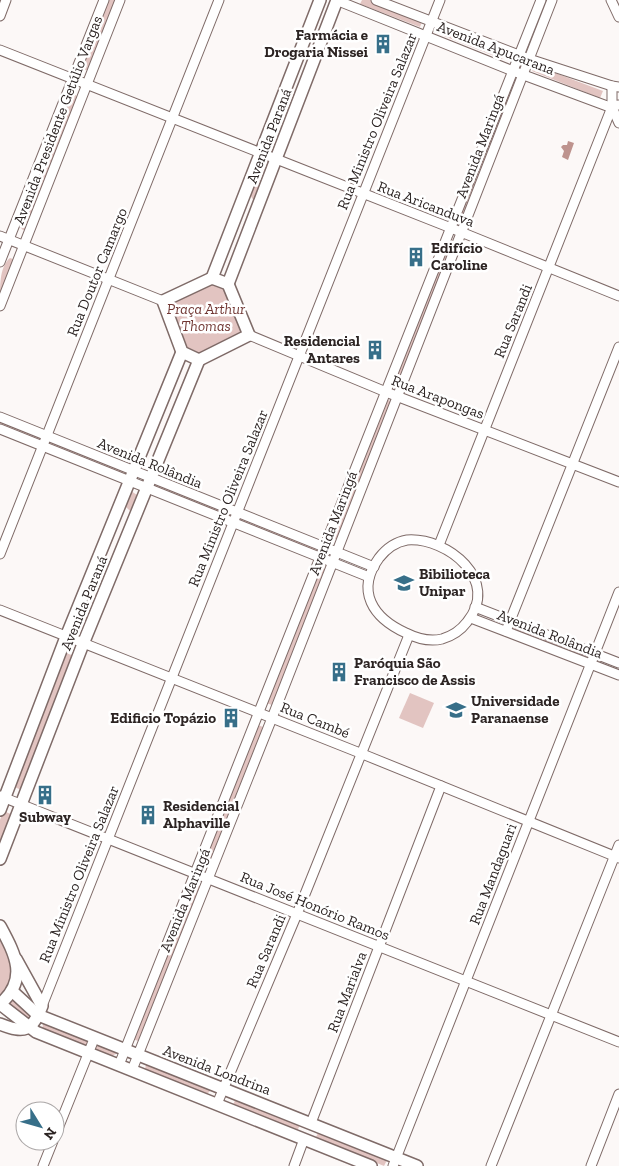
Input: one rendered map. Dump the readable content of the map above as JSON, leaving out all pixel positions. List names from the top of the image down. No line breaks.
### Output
{"streets":{"main road":["Avenida Paraná","Avenida Londrina"],"street":["Avenida Apucarana","Avenida Presidente Getúlio Vargas","Rua Ministro Oliveira Salazar","Avenida Maringá","Rua Aricanduva","Rua Doutor Camargo","Rua Sarandi","Rua Arapongas","Avenida Rolândia","Rua Cambé","Rua Mandaguari","Rua José Honório Ramos","Rua Marialva"]},"crossings":[["Avenida Apucarana","Rua Ministro Oliveira Salazar"],["Avenida Apucarana","Avenida Paraná"],["Avenida Apucarana","Avenida Maringá"],["Avenida Apucarana","Rua Sarandi"],["Avenida Presidente Getúlio Vargas","Rua Aricanduva"],["Rua Ministro Oliveira Salazar","Rua Aricanduva"],["Rua Ministro Oliveira Salazar","Rua Arapongas"],["Rua Ministro Oliveira Salazar","Avenida Rolândia"],["Rua Ministro Oliveira Salazar","Rua Cambé"],["Rua Ministro Oliveira Salazar","Rua José Honório Ramos"],["Rua Ministro Oliveira Salazar","Avenida Londrina"],["Avenida Paraná","Rua Aricanduva"],["Avenida Paraná","Avenida Rolândia"],["Avenida Paraná","Rua Cambé"],["Avenida Paraná","Rua José Honório Ramos"],["Avenida Maringá","Rua Aricanduva"],["Avenida Maringá","Rua Arapongas"],["Avenida Maringá","Avenida Rolândia"],["Avenida Maringá","Rua Cambé"],["Avenida Maringá","Rua José Honório Ramos"],["Avenida Maringá","Avenida Londrina"],["Rua Aricanduva","Rua Doutor Camargo"],["Rua Aricanduva","Rua Sarandi"],["Rua Doutor Camargo","Avenida Rolândia"],["Rua Sarandi","Rua Arapongas"],["Rua Sarandi","Avenida Rolândia"],["Rua Sarandi","Rua Cambé"],["Rua Sarandi","Rua José Honório Ramos"],["Rua Sarandi","Avenida Londrina"],["Avenida Rolândia","Rua Mandaguari"],["Rua Cambé","Rua Mandaguari"],["Rua Cambé","Rua Marialva"],["Rua Mandaguari","Rua José Honório Ramos"],["Rua Mandaguari","Avenida Londrina"],["Rua José Honório Ramos","Rua Marialva"],["Rua Marialva","Avenida Londrina"]],"parks":["Praça Arthur Thomas"],"places":{"building":["Farmácia e Drogaria Nissei","Edifício Caroline","Residencial Antares","Paróquia São Francisco de Assis","Edificio Topázio","Subway","Residencial Alphaville"],"school or university":["Bibilioteca Unipar","Universidade Paranaense"]},"north":"bottom right"}
